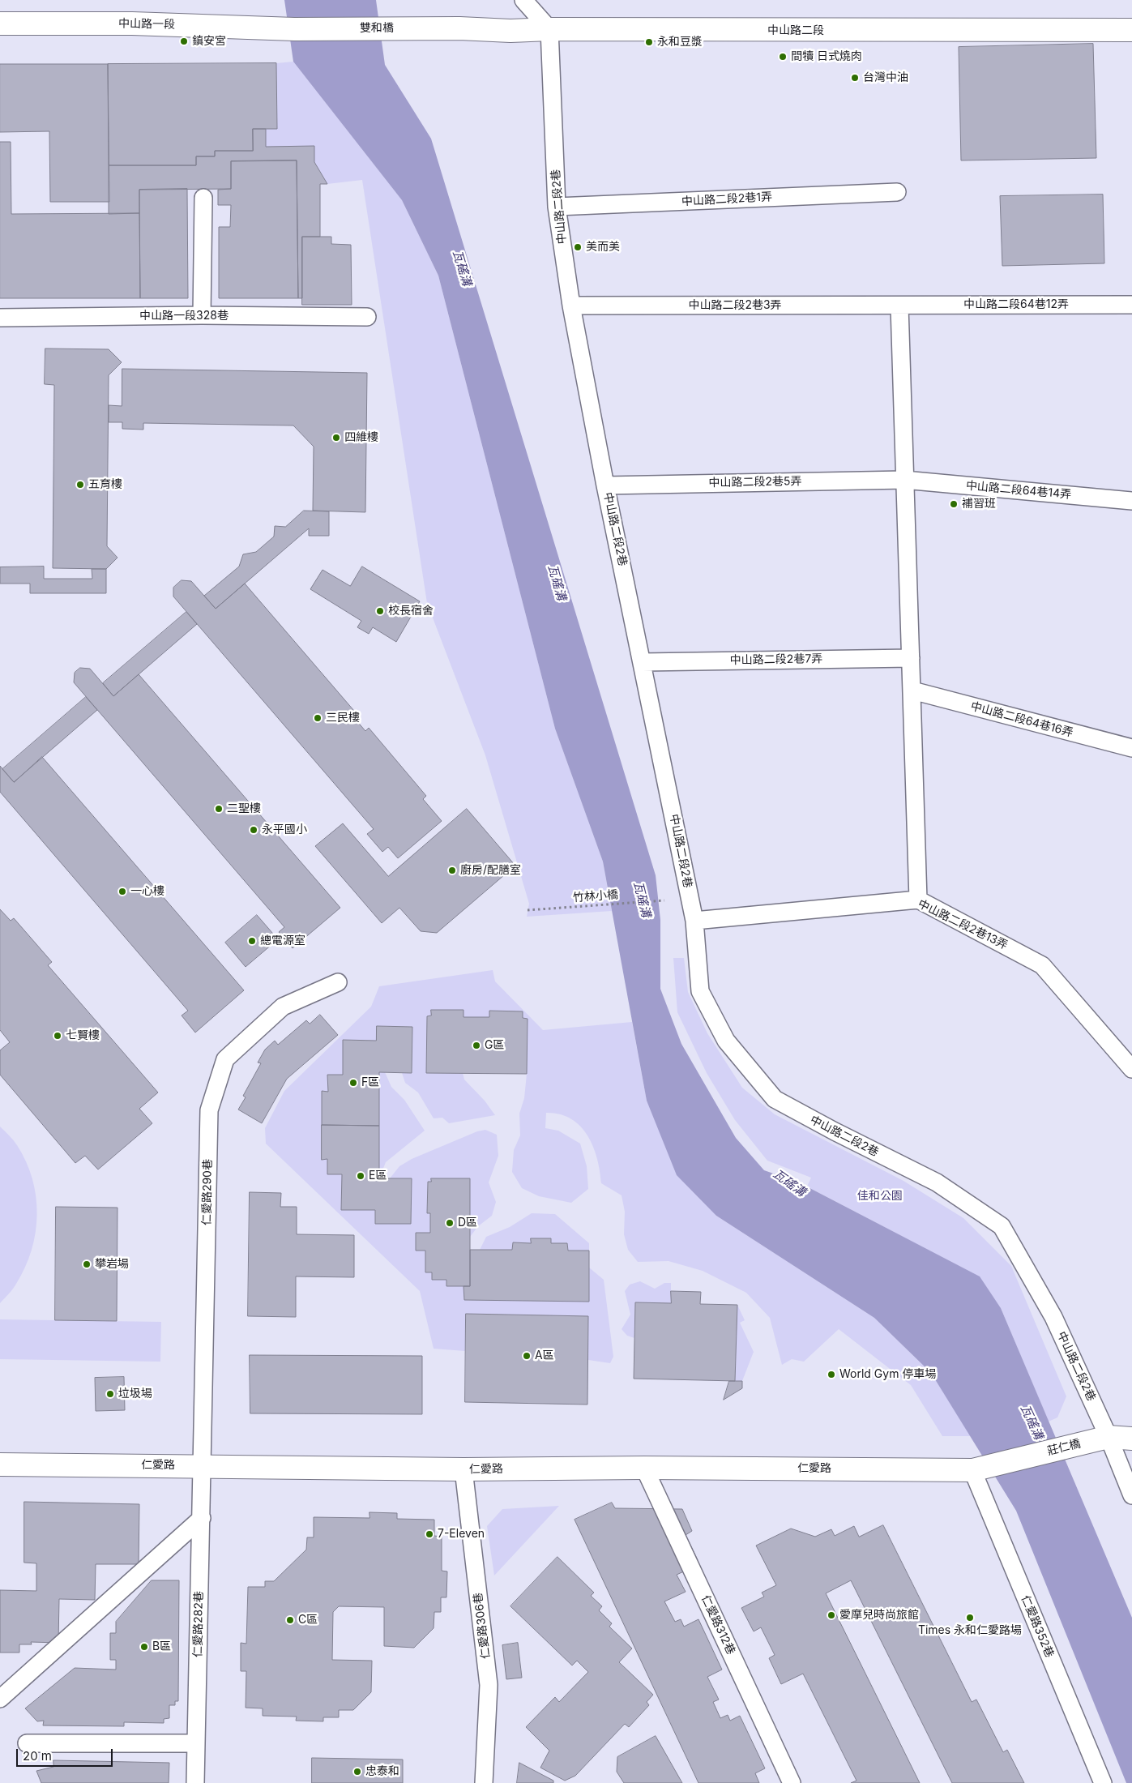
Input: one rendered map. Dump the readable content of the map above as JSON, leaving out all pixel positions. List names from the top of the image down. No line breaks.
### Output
{"streets":{"street":["中山路一段","雙和橋","中山路二段","莊仁橋","仁愛路"],"lane":["中山路二段2巷1弄","中山路二段2巷","中山路二段64巷12弄","中山路二段2巷3弄","中山路一段328巷","中山路二段2巷5弄","中山路二段64巷14弄","中山路二段2巷7弄","中山路二段64巷16弄","中山路二段2巷13弄","仁愛路290巷","仁愛路282巷","仁愛路312巷","仁愛路306巷","仁愛路352巷"],"path":["竹林小橋"]},"crossings":[["中山路一段","雙和橋"],["雙和橋","中山路二段"],["中山路二段","中山路二段2巷"],["中山路二段2巷1弄","中山路二段2巷"],["中山路二段2巷","中山路二段2巷3弄"],["中山路二段2巷","中山路二段2巷5弄"],["中山路二段2巷","中山路二段2巷7弄"],["中山路二段2巷","中山路二段2巷13弄"],["中山路二段2巷","莊仁橋"],["中山路二段64巷12弄","中山路二段2巷3弄"],["中山路二段2巷5弄","中山路二段64巷14弄"],["仁愛路290巷","仁愛路"],["仁愛路290巷","仁愛路282巷"],["莊仁橋","仁愛路"],["莊仁橋","仁愛路352巷"],["仁愛路","仁愛路282巷"],["仁愛路","仁愛路312巷"],["仁愛路","仁愛路306巷"],["仁愛路","仁愛路352巷"]],"water":["瓦磘溝"],"parks":["佳和公園"],"places":["鎮安宮","永和豆漿","間犢 日式燒肉","台灣中油","美而美","四維樓","五育樓","補習班","校長宿舍","三民樓","二聖樓","永平國小","廚房/配膳室","一心樓","總電源室","七賢樓","G區","F區","E區","D區","攀岩場","A區","World Gym 停車場","垃圾場","7-Eleven","愛摩兒時尚旅館","Times 永和仁愛路場","C區","B區","忠泰和"],"scale_bar":"20 m"}
